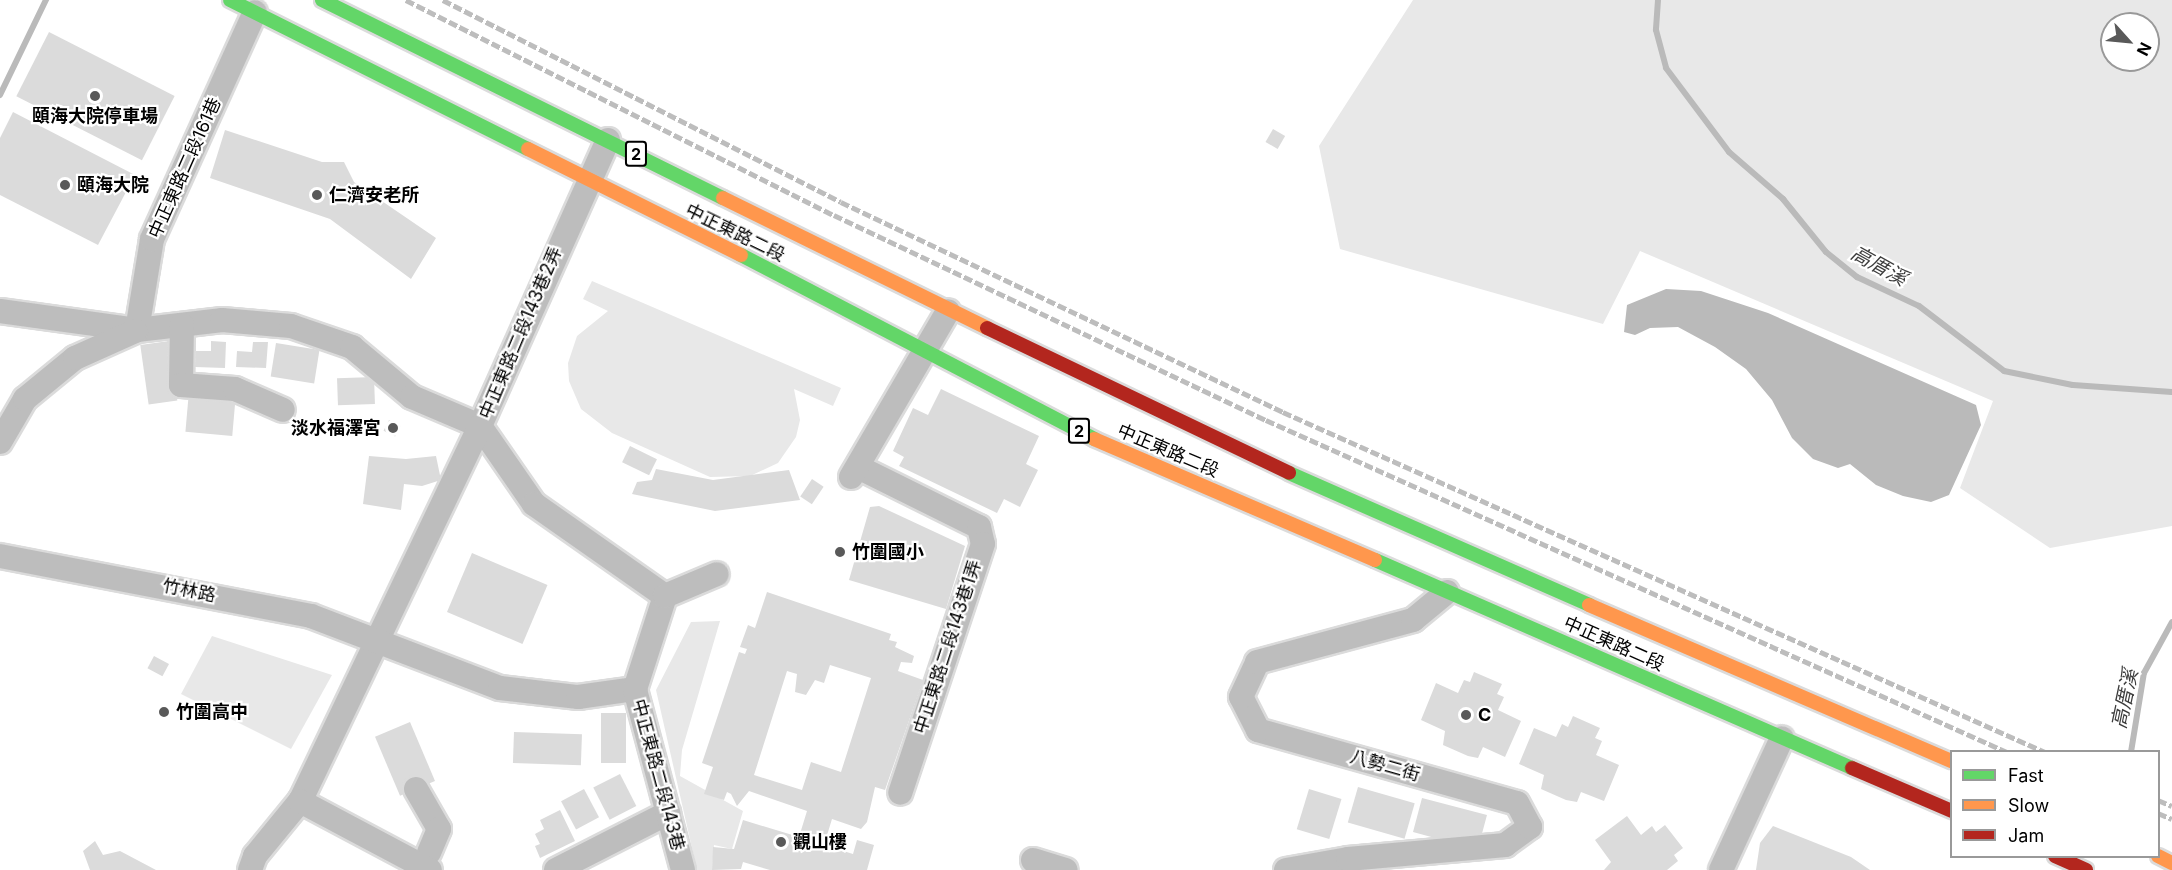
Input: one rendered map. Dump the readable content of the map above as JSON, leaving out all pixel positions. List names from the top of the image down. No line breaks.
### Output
{"streets":{"main road":["2","中正東路二段"],"street":["中正東路二段161巷","中正東路二段143巷2弄","竹林路","中正東路二段143巷1弄","八勢二街","中正東路二段143巷"]},"crossings":[["中正東路二段161巷","中正東路二段"],["中正東路二段","中正東路二段143巷2弄"],["中正東路二段","中正東路二段143巷1弄"],["中正東路二段","八勢二街"],["中正東路二段143巷2弄","中正東路二段143巷"],["竹林路","中正東路二段143巷"]],"water":["高厝溪"],"places":["頤海大院停車場","頤海大院","仁濟安老所","淡水福澤宮","竹圍國小","竹圍高中","C","觀山樓"],"legend":["Fast","Slow","Jam"],"north":"bottom right"}
